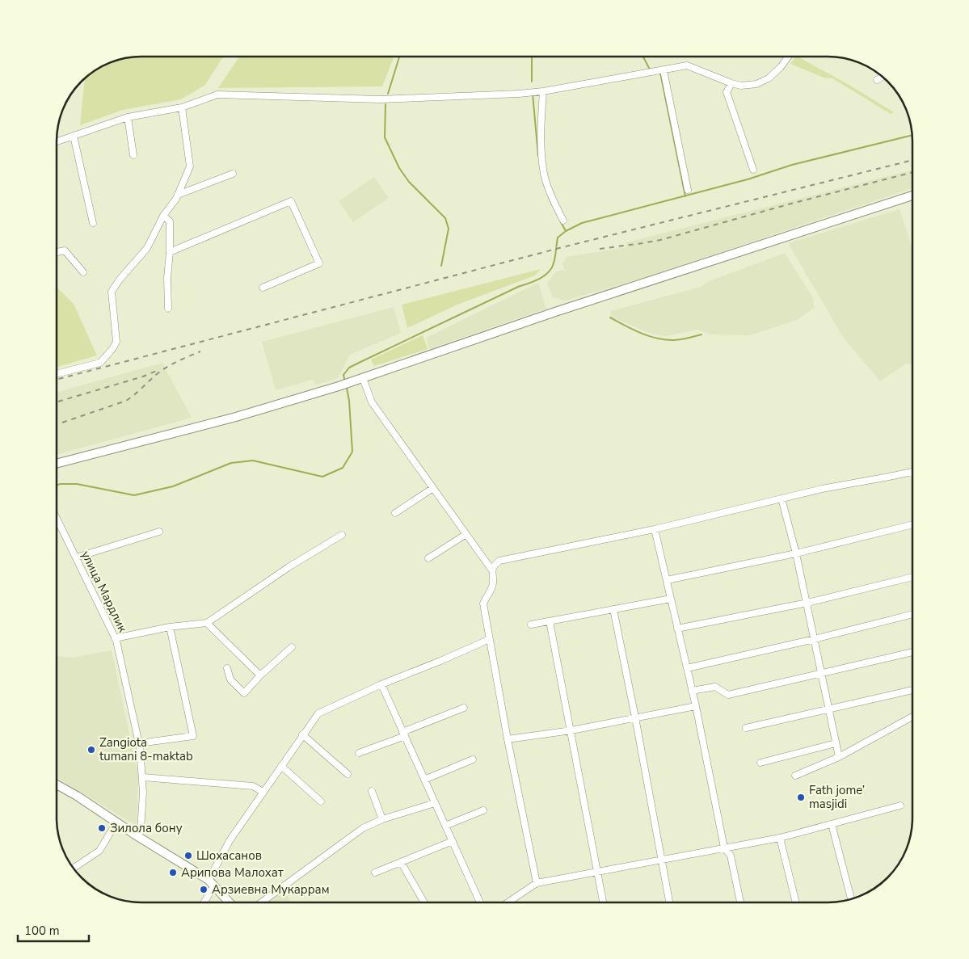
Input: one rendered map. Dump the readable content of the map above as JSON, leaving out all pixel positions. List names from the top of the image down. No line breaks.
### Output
{"streets":{"street":["улица Мардлик"]},"places":["Zangiota tumani 8-maktab","Fath jome’ masjidi","Зилола бону","Шохасанов","Арипова Малохат","Арзиевна Мукаррам"],"scale_bar":"100 m"}
